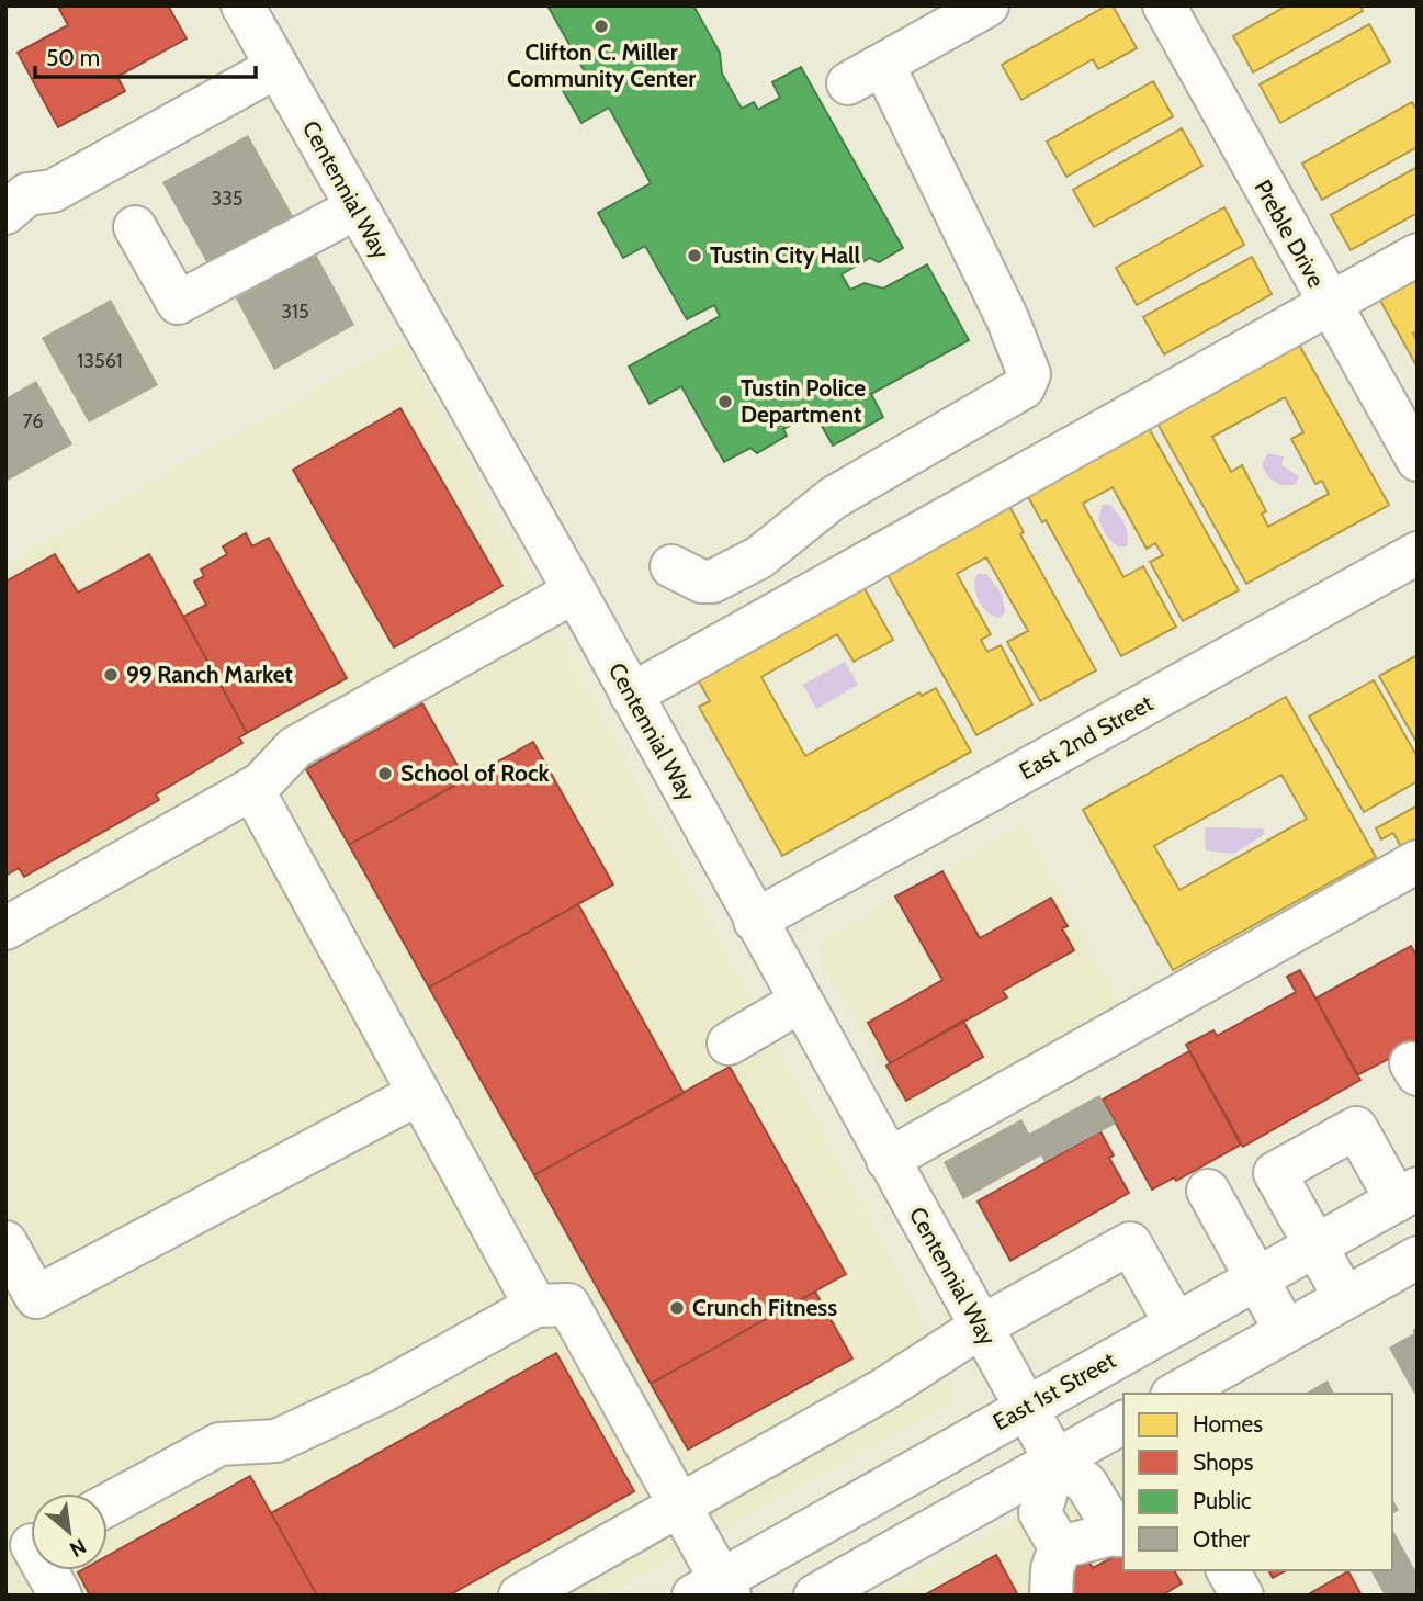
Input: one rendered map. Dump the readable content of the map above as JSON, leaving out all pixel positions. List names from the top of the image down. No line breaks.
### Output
{"streets":{"street":["Centennial Way","Preble Drive","East 2nd Street","East 1st Street"]},"crossings":[["Centennial Way","East 2nd Street"],["Centennial Way","East 1st Street"]],"places":["Clifton C. Miller Community Center","Tustin City Hall","Tustin Police Department","99 Ranch Market","School of Rock","Crunch Fitness"],"house_numbers":["335","315","13561","76"],"legend":["Homes","Shops","Public","Other"],"scale_bar":"50 m","north":"bottom right"}
